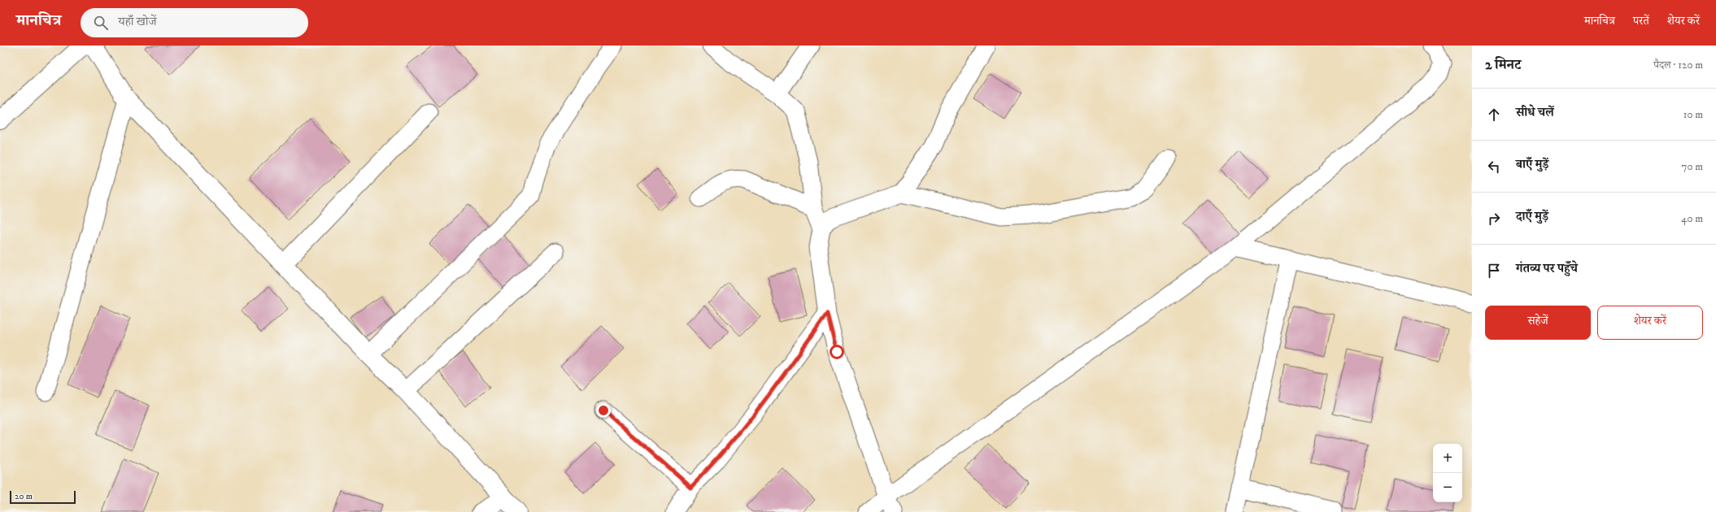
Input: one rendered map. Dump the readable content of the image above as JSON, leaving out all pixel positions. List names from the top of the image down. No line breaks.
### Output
{"scale_bar":"20 m","page":{"header":"मानचित्र","search":"यहाँ खोजें","nav":["मानचित्र","परतें","शेयर करें"],"heading":["2 मिनट","पैदल · 120 m"],"list":[["सीधे चलें","10 m"],["बाएँ मुड़ें","70 m"],["दाएँ मुड़ें","40 m"],"गंतव्य पर पहुँचे"],"buttons":["सहेजें","शेयर करें"],"map_buttons":["+","−"],"scale":"20 m"}}
